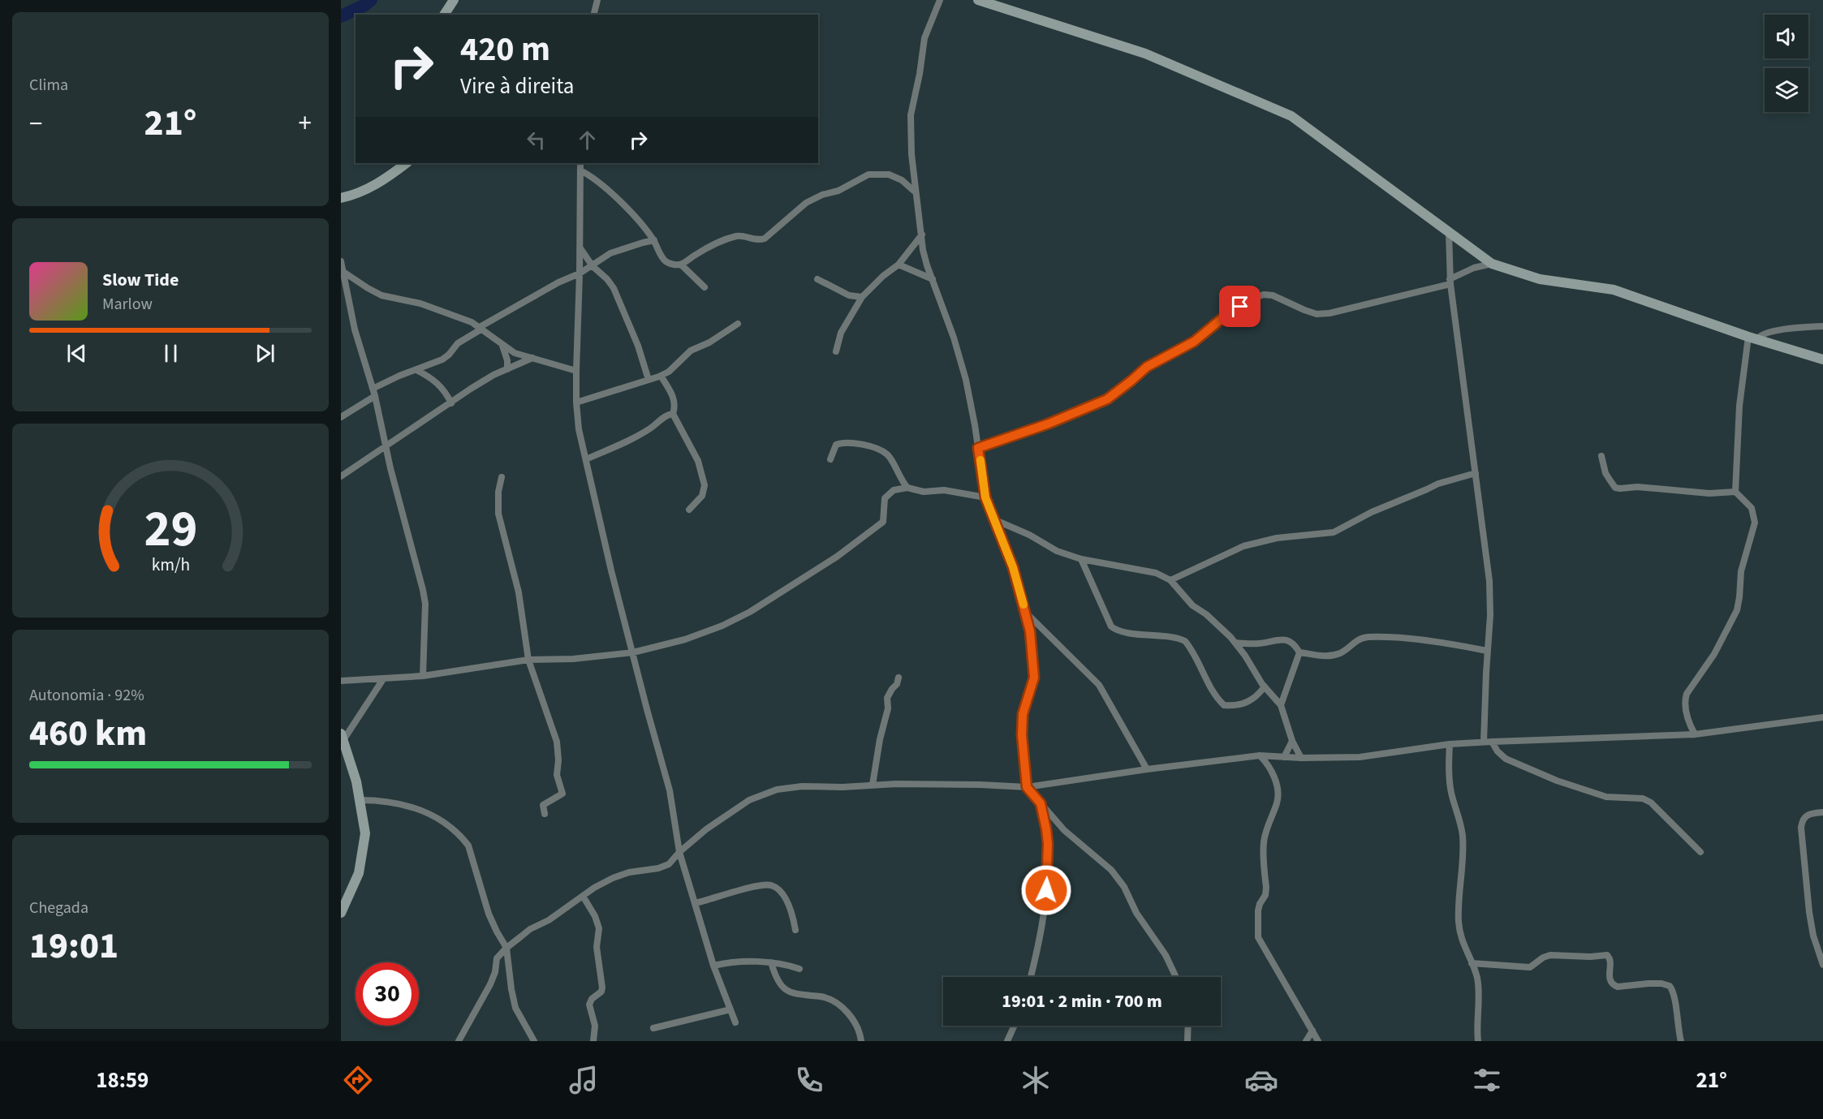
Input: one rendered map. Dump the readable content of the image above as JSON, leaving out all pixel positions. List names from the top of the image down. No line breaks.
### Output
{"page":{"tile":["Clima",["Autonomia · 92%","460 km"],["Chegada","19:01"]],"turn":["420 m","Vire à direita"],"heat":["−","21°","+"],"song":["Slow Tide","Marlow"],"limit":"30","trip":"19:01 · 2 min · 700 m","tabs":["18:59","21°"],"gauge":["29","km/h"]}}
